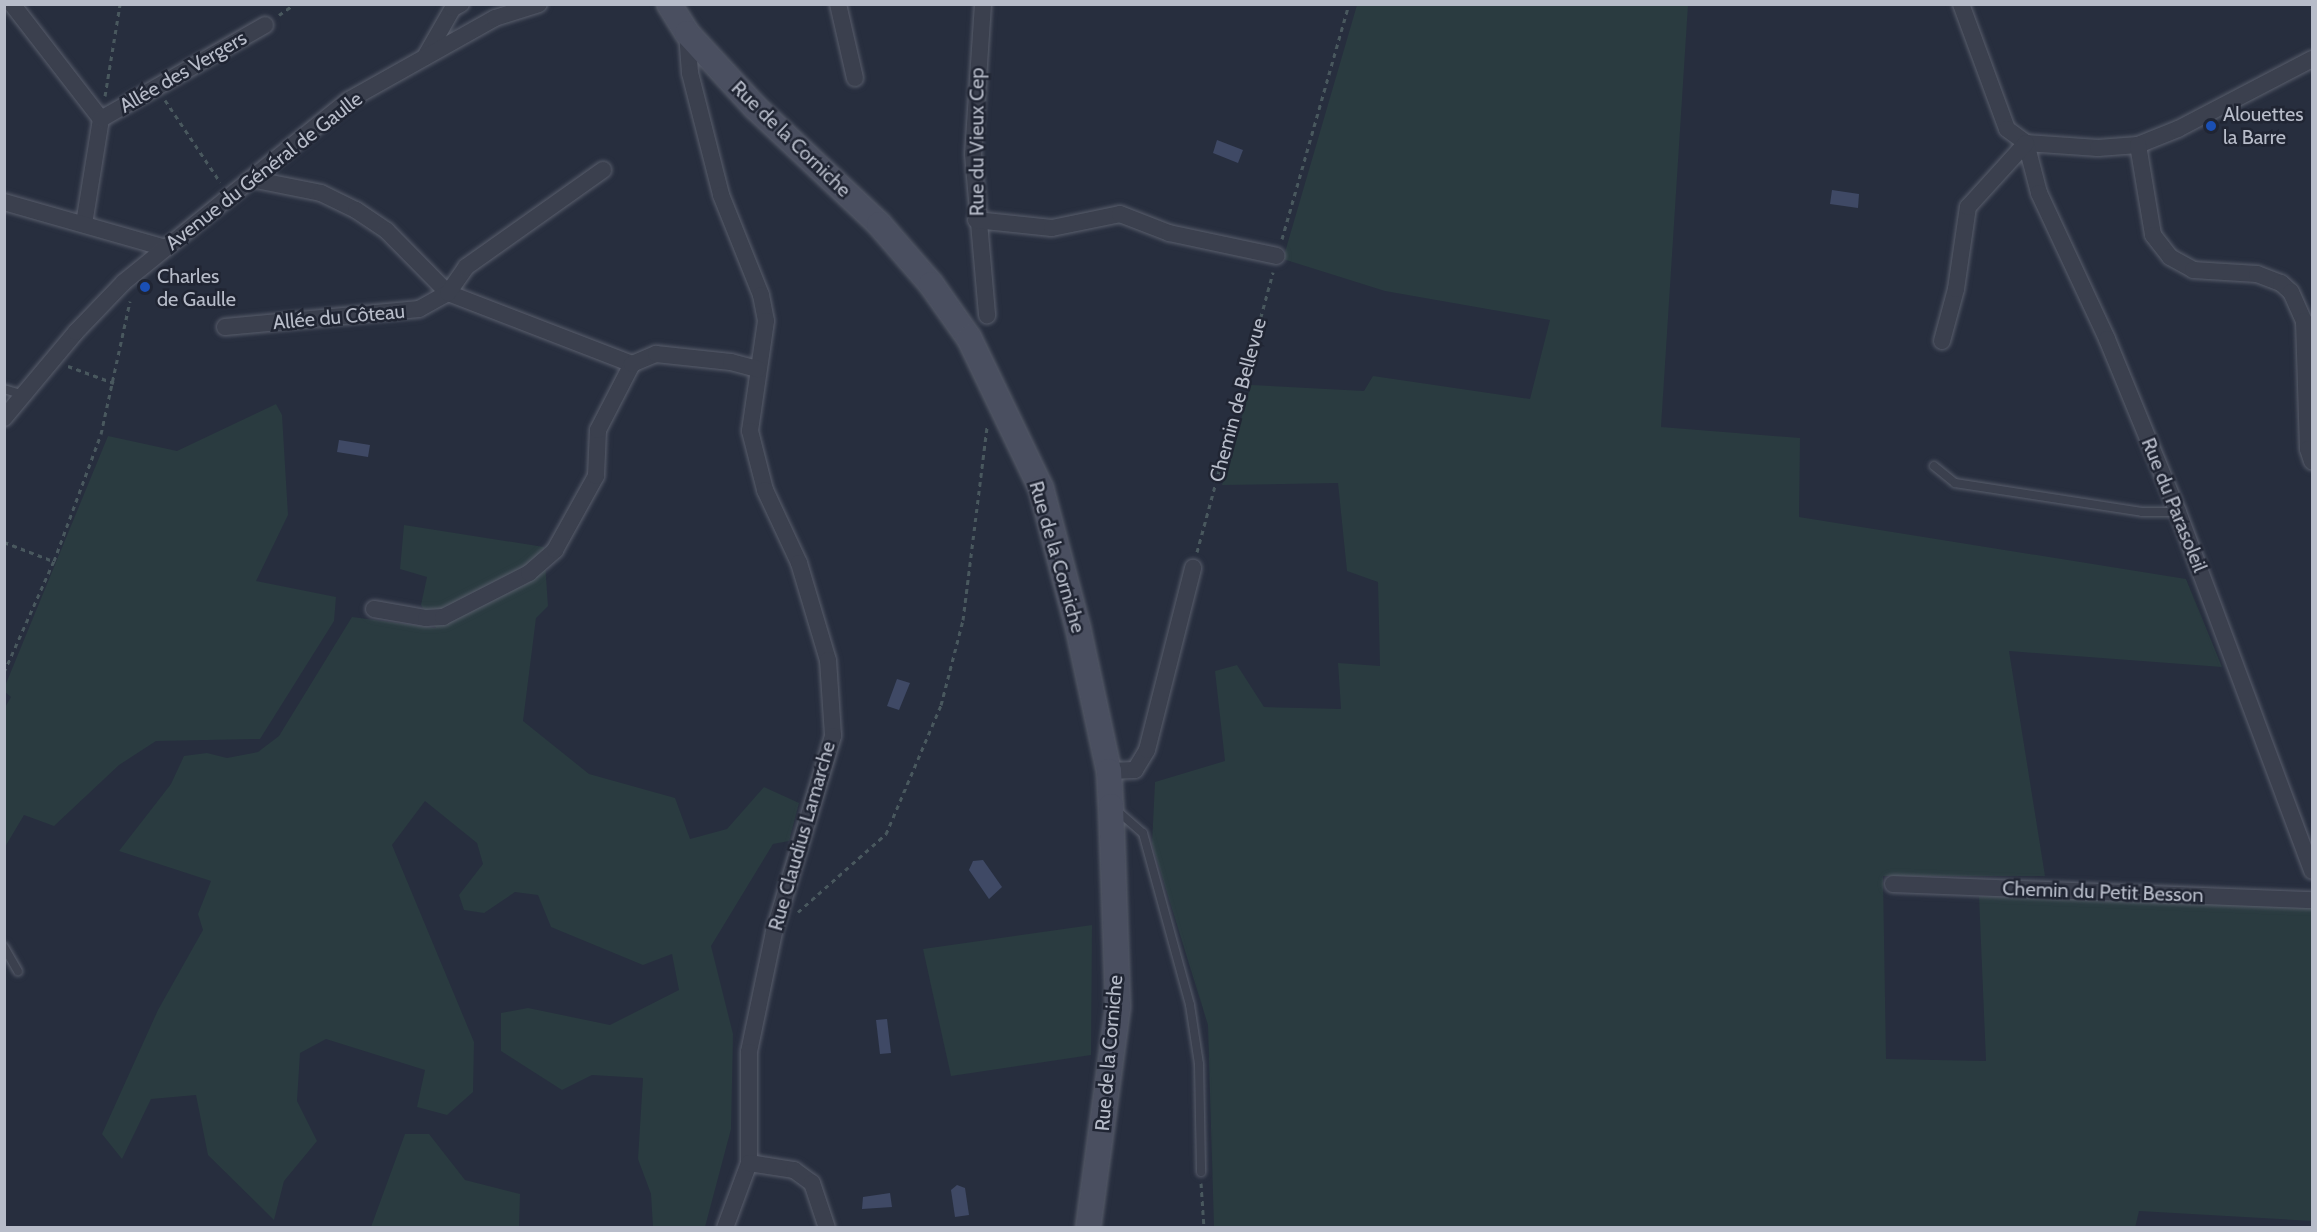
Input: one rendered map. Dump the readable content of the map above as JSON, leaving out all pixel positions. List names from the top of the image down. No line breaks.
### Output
{"streets":{"main road":["Rue de la Corniche"],"street":["Allée des Vergers","Rue du Vieux Cep","Avenue du Général de Gaulle","Allée du Côteau","Rue du Parasoleil","Rue Claudius Lamarche","Chemin du Petit Besson"],"path":["Chemin de Bellevue"]},"crossings":[["Rue de la Corniche","Rue Claudius Lamarche"]],"places":["Alouettes la Barre","Charles de Gaulle"]}
